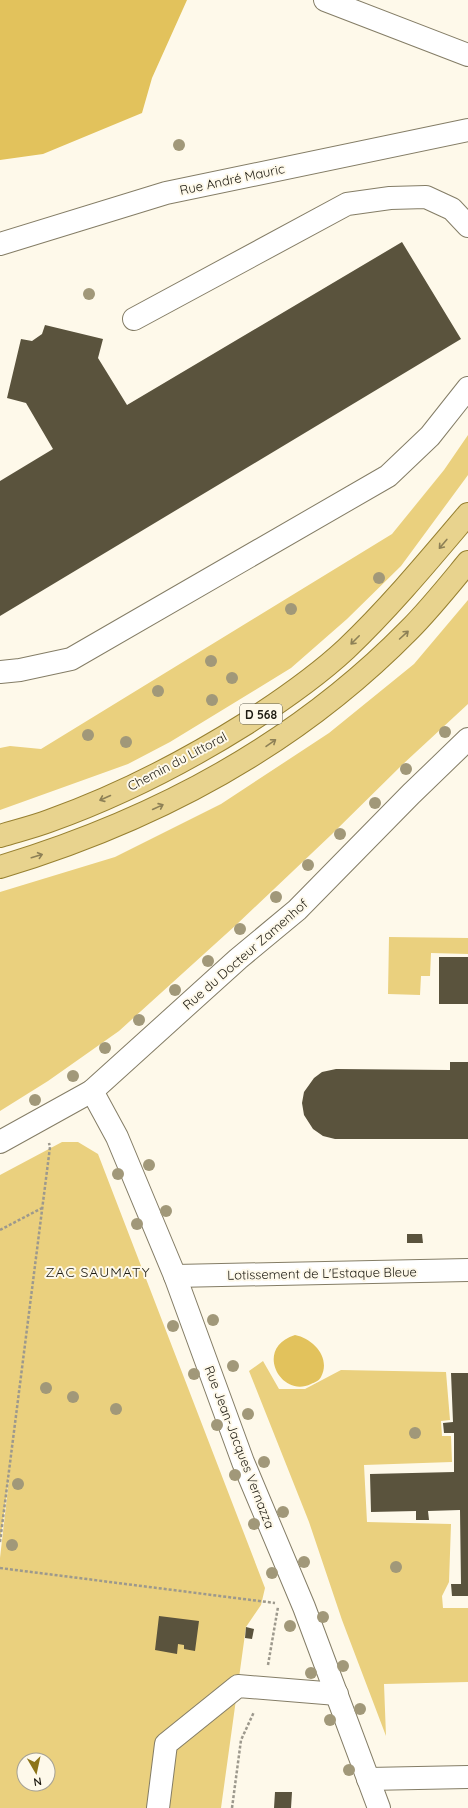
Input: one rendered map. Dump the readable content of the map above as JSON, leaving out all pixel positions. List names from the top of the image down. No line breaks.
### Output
{"streets":{"main road":["D 568","Chemin du Littoral"],"street":["Rue André Mauric","Rue du Docteur Zamenhof","Lotissement de L'Estaque Bleue","Rue Jean-Jacques Vernazza"]},"crossings":[["Rue du Docteur Zamenhof","Rue Jean-Jacques Vernazza"],["Lotissement de L'Estaque Bleue","Rue Jean-Jacques Vernazza"]],"districts":["ZAC SAUMATY"],"north":"bottom"}
